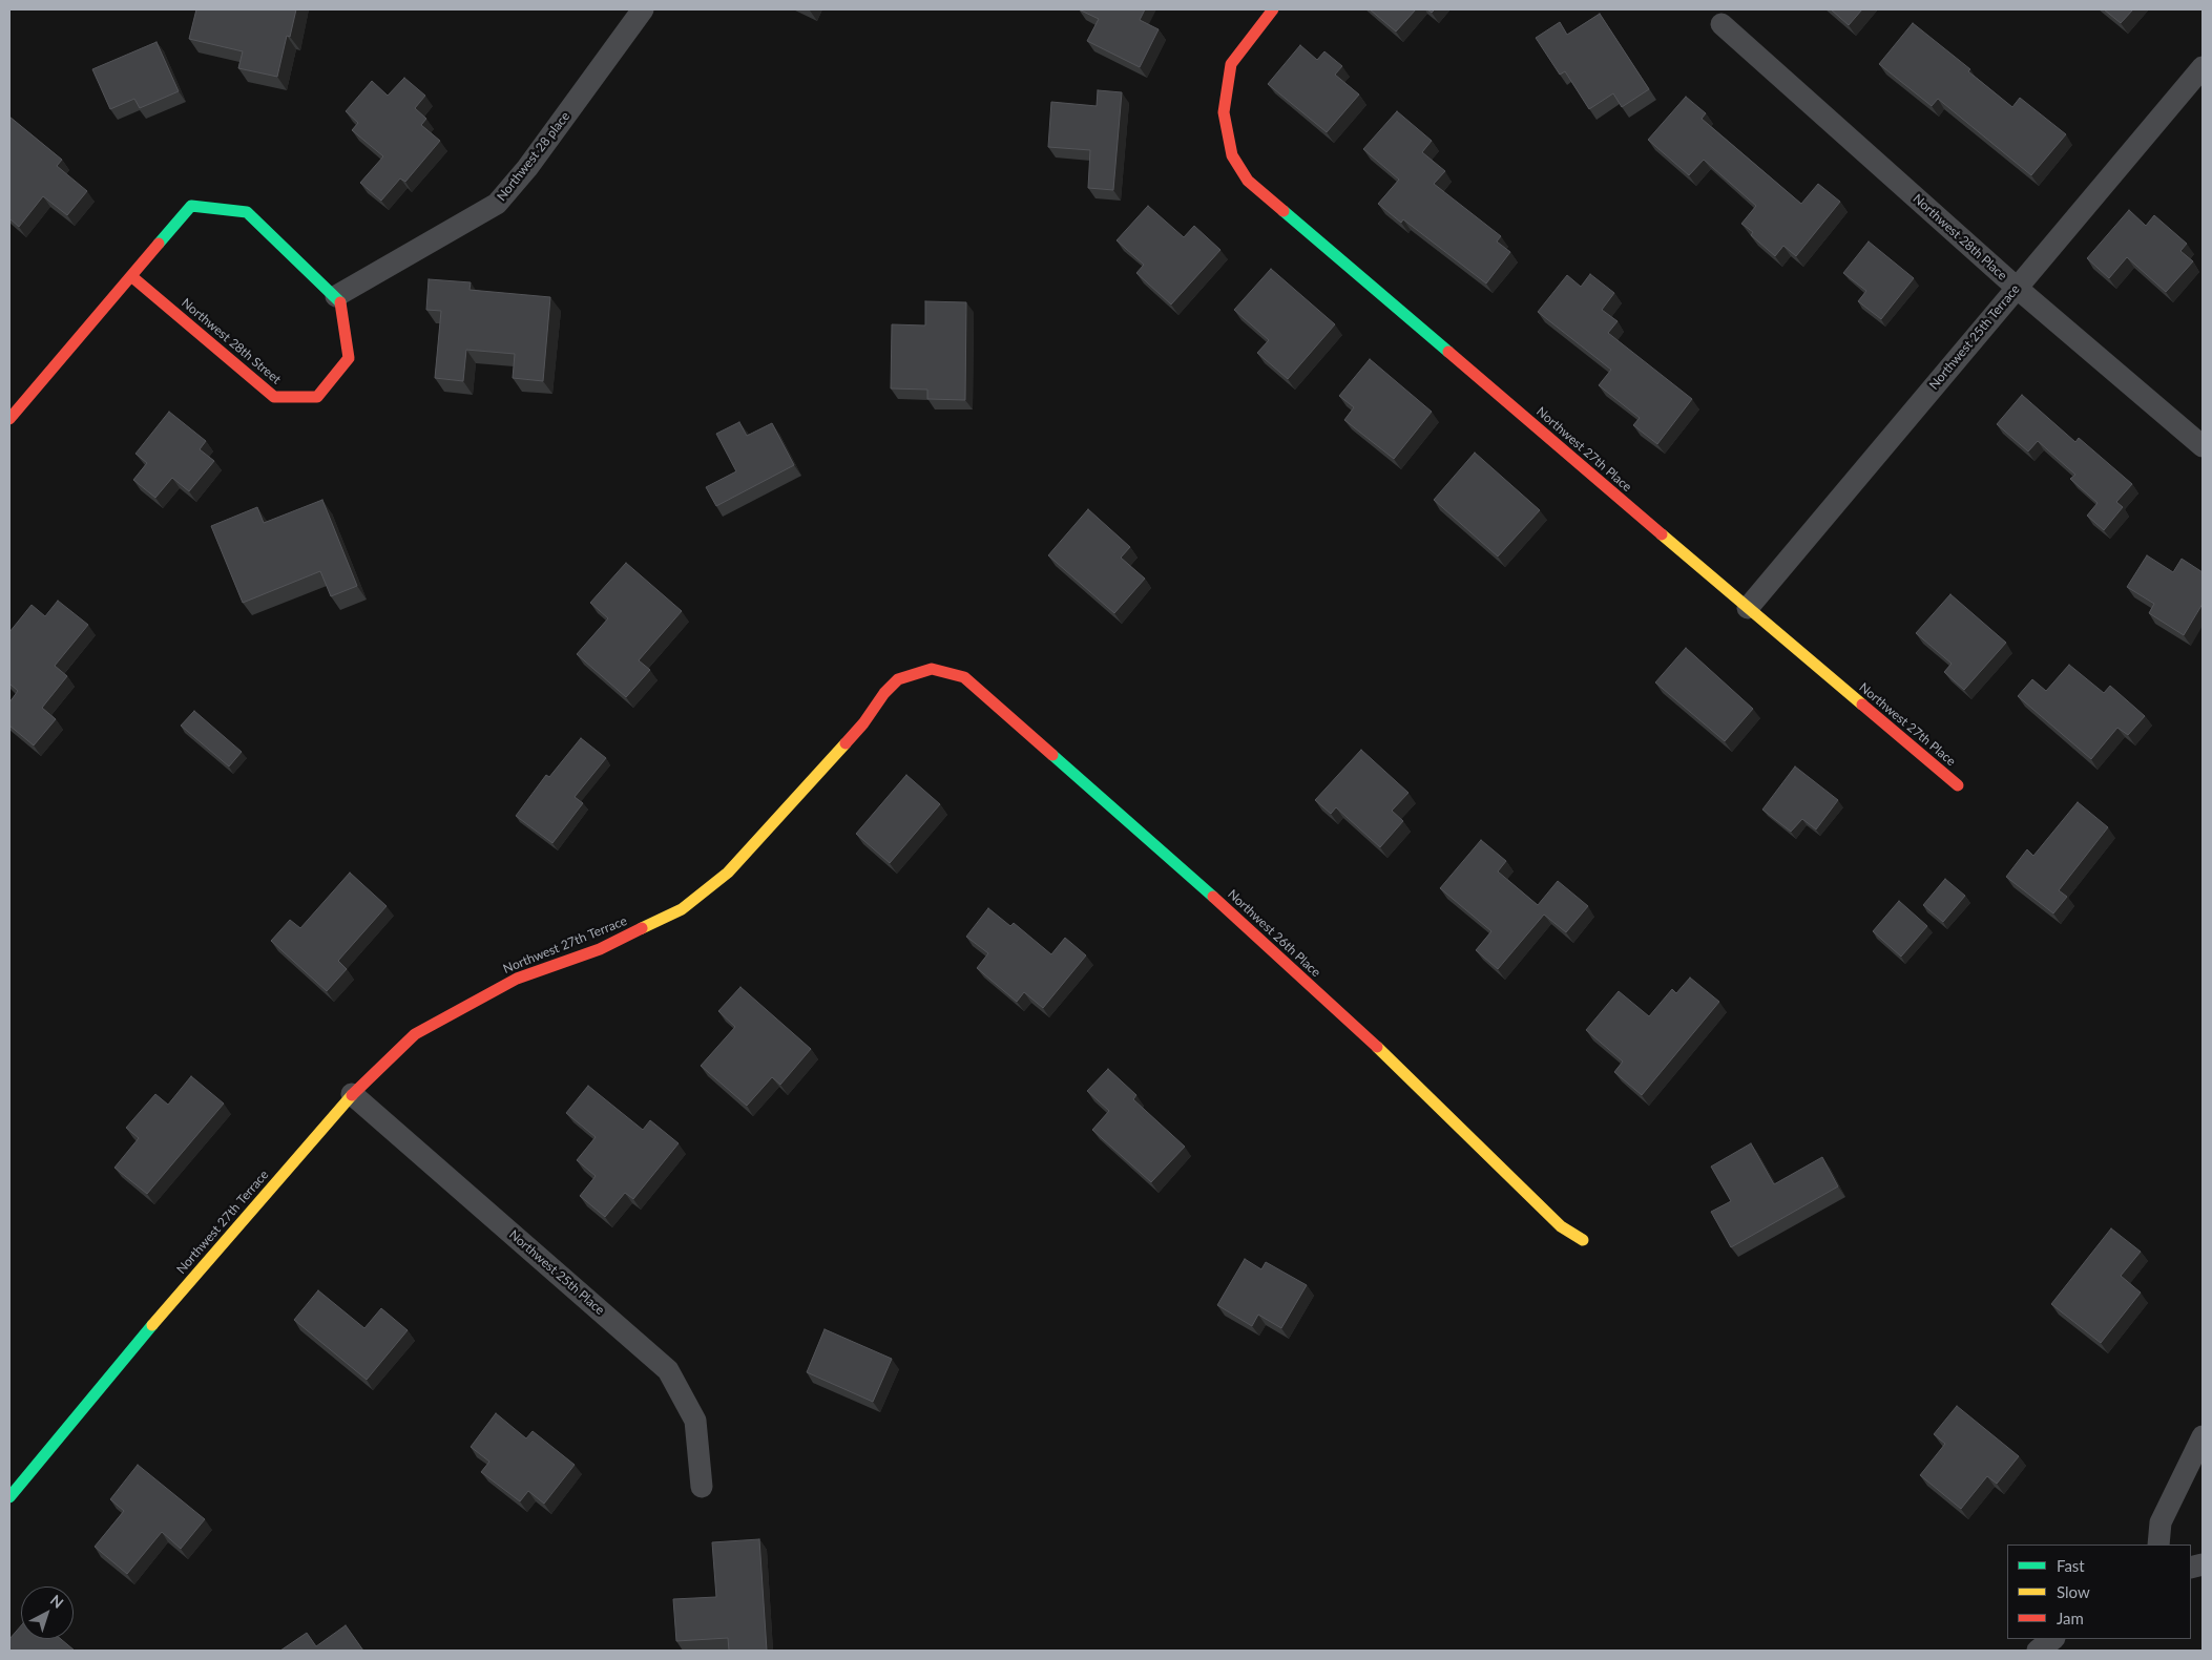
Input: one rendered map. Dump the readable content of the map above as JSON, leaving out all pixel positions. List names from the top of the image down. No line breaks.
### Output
{"streets":{"street":["Northwest 28 place","Northwest 28th Place","Northwest 25th Terrace","Northwest 28th Street","Northwest 27th Place","Northwest 26th Place","Northwest 27th Terrace","Northwest 25th Place"]},"crossings":[["Northwest 28 place","Northwest 28th Street"],["Northwest 28th Place","Northwest 25th Terrace"],["Northwest 25th Terrace","Northwest 27th Place"],["Northwest 26th Place","Northwest 27th Terrace"],["Northwest 27th Terrace","Northwest 25th Place"]],"legend":["Fast","Slow","Jam"],"north":"top right"}
